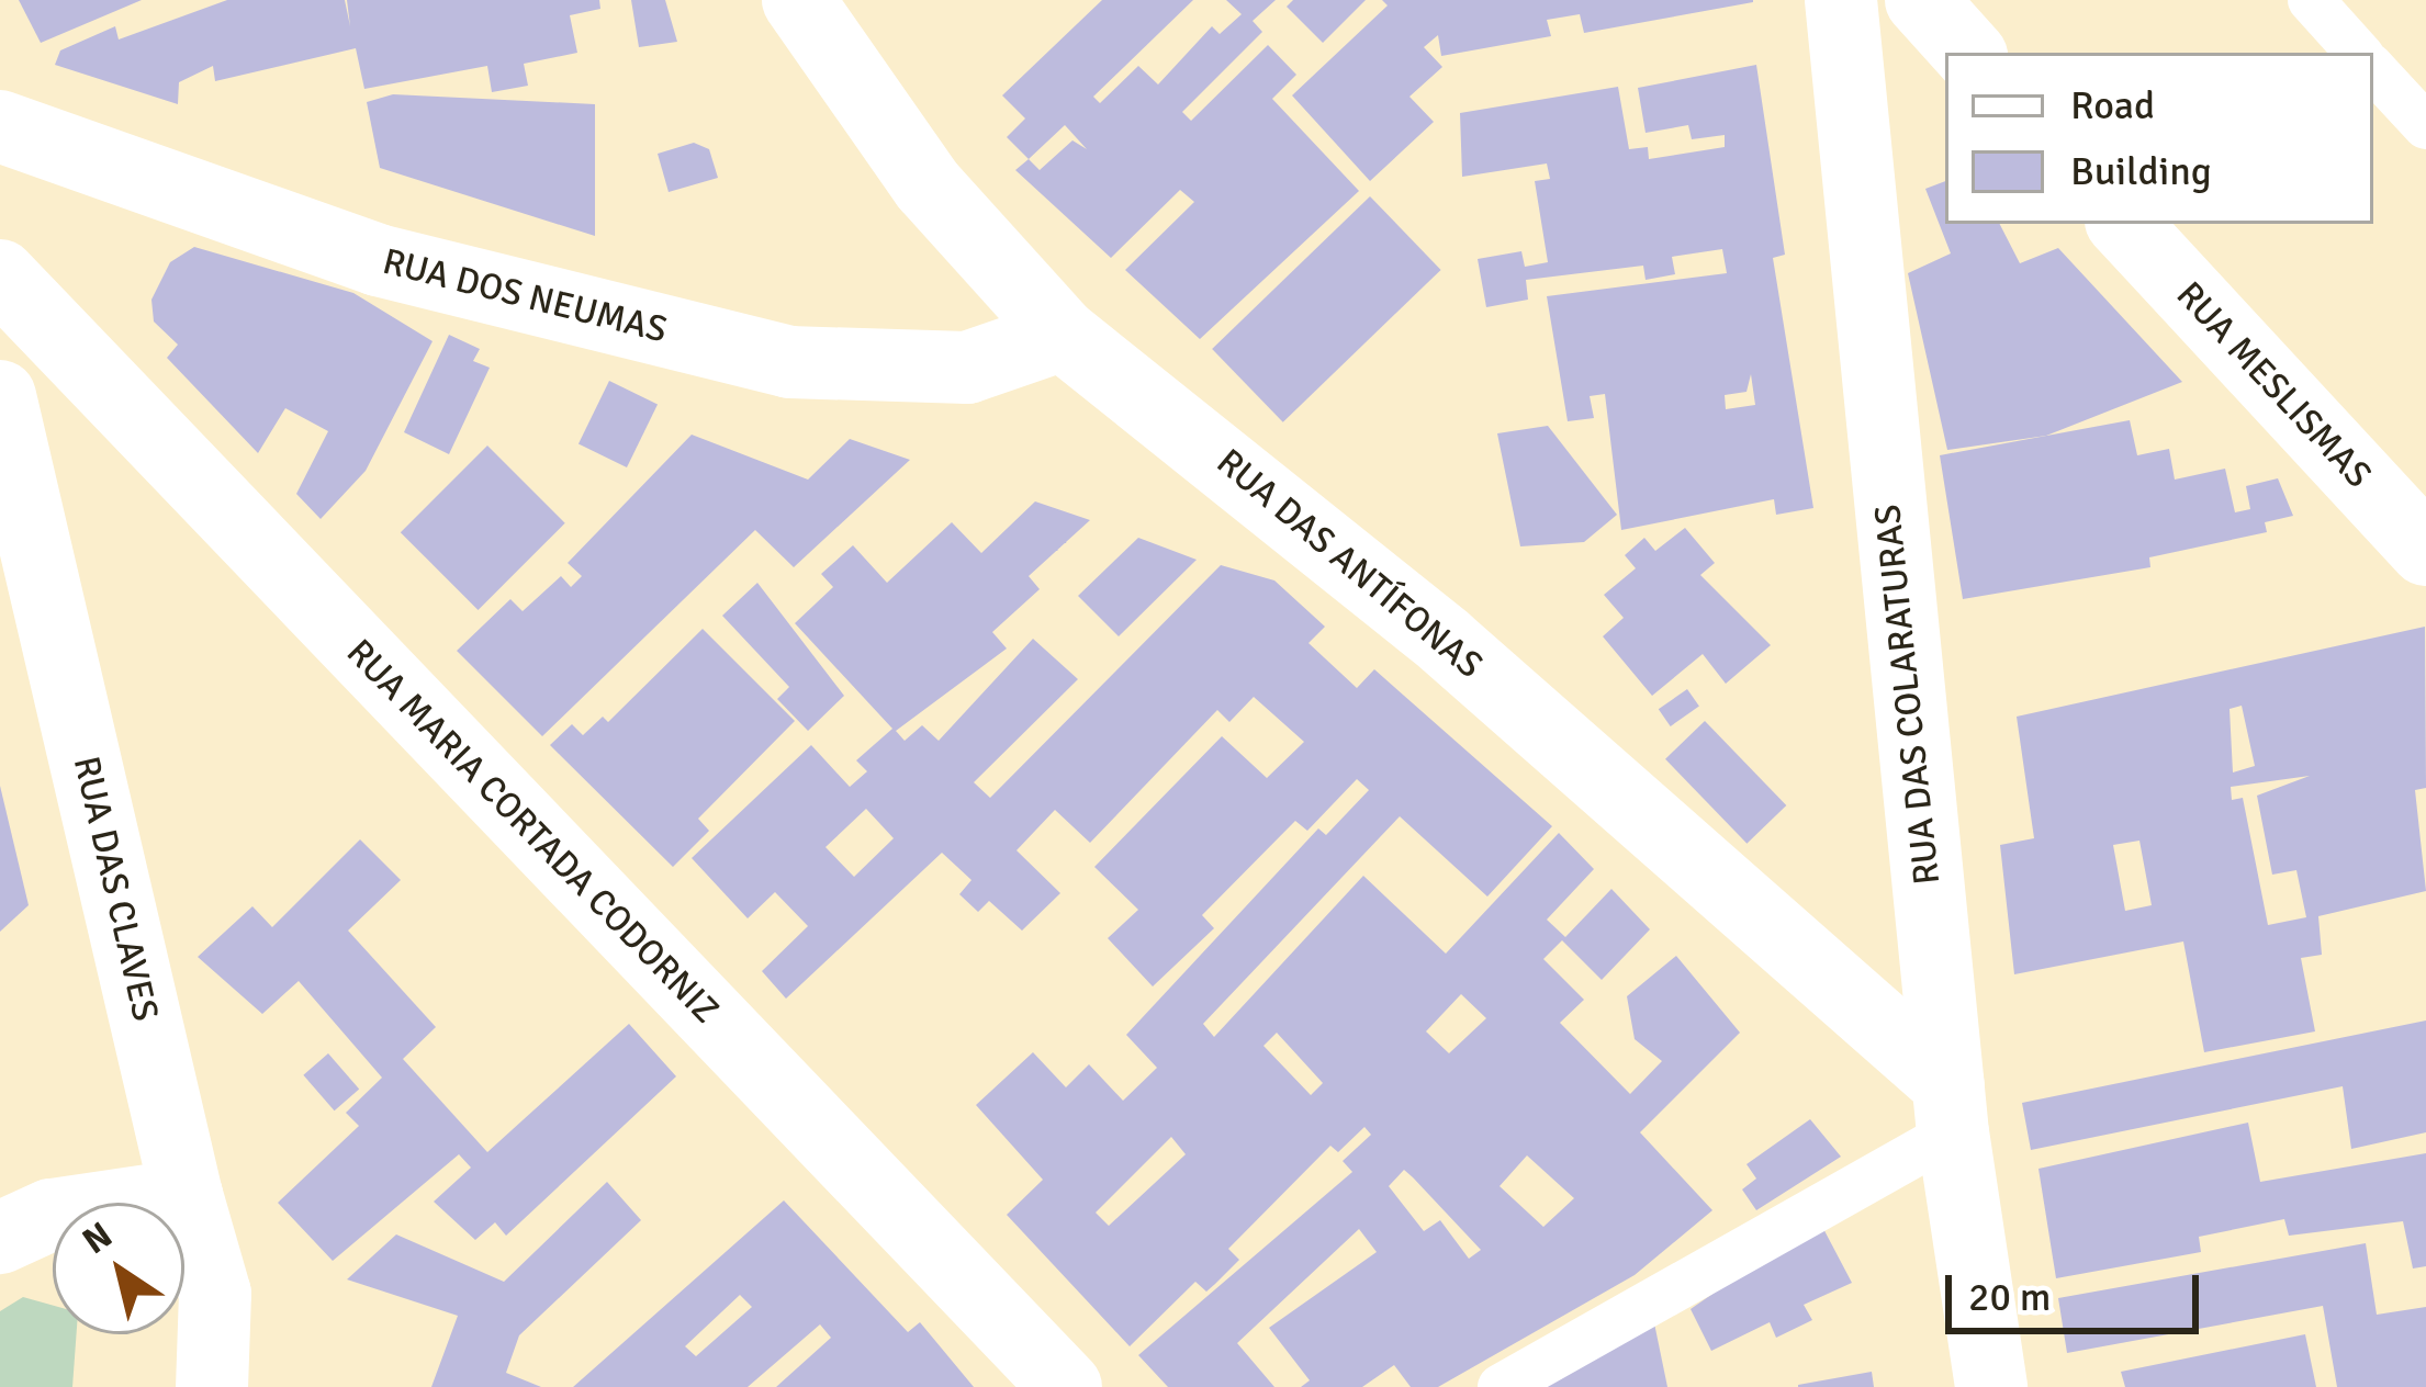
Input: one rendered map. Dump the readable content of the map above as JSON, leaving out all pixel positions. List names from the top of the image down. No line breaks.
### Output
{"streets":{"street":["RUA DOS NEUMAS","RUA MESLISMAS","RUA DAS ANTÍFONAS","RUA DAS COLARATURAS","RUA MARIA CORTADA CODORNIZ","RUA DAS CLAVES"]},"crossings":[["RUA DOS NEUMAS","RUA DAS ANTÍFONAS"],["RUA DAS ANTÍFONAS","RUA DAS COLARATURAS"]],"legend":["Road","Building"],"scale_bar":"20 m","north":"top left"}
